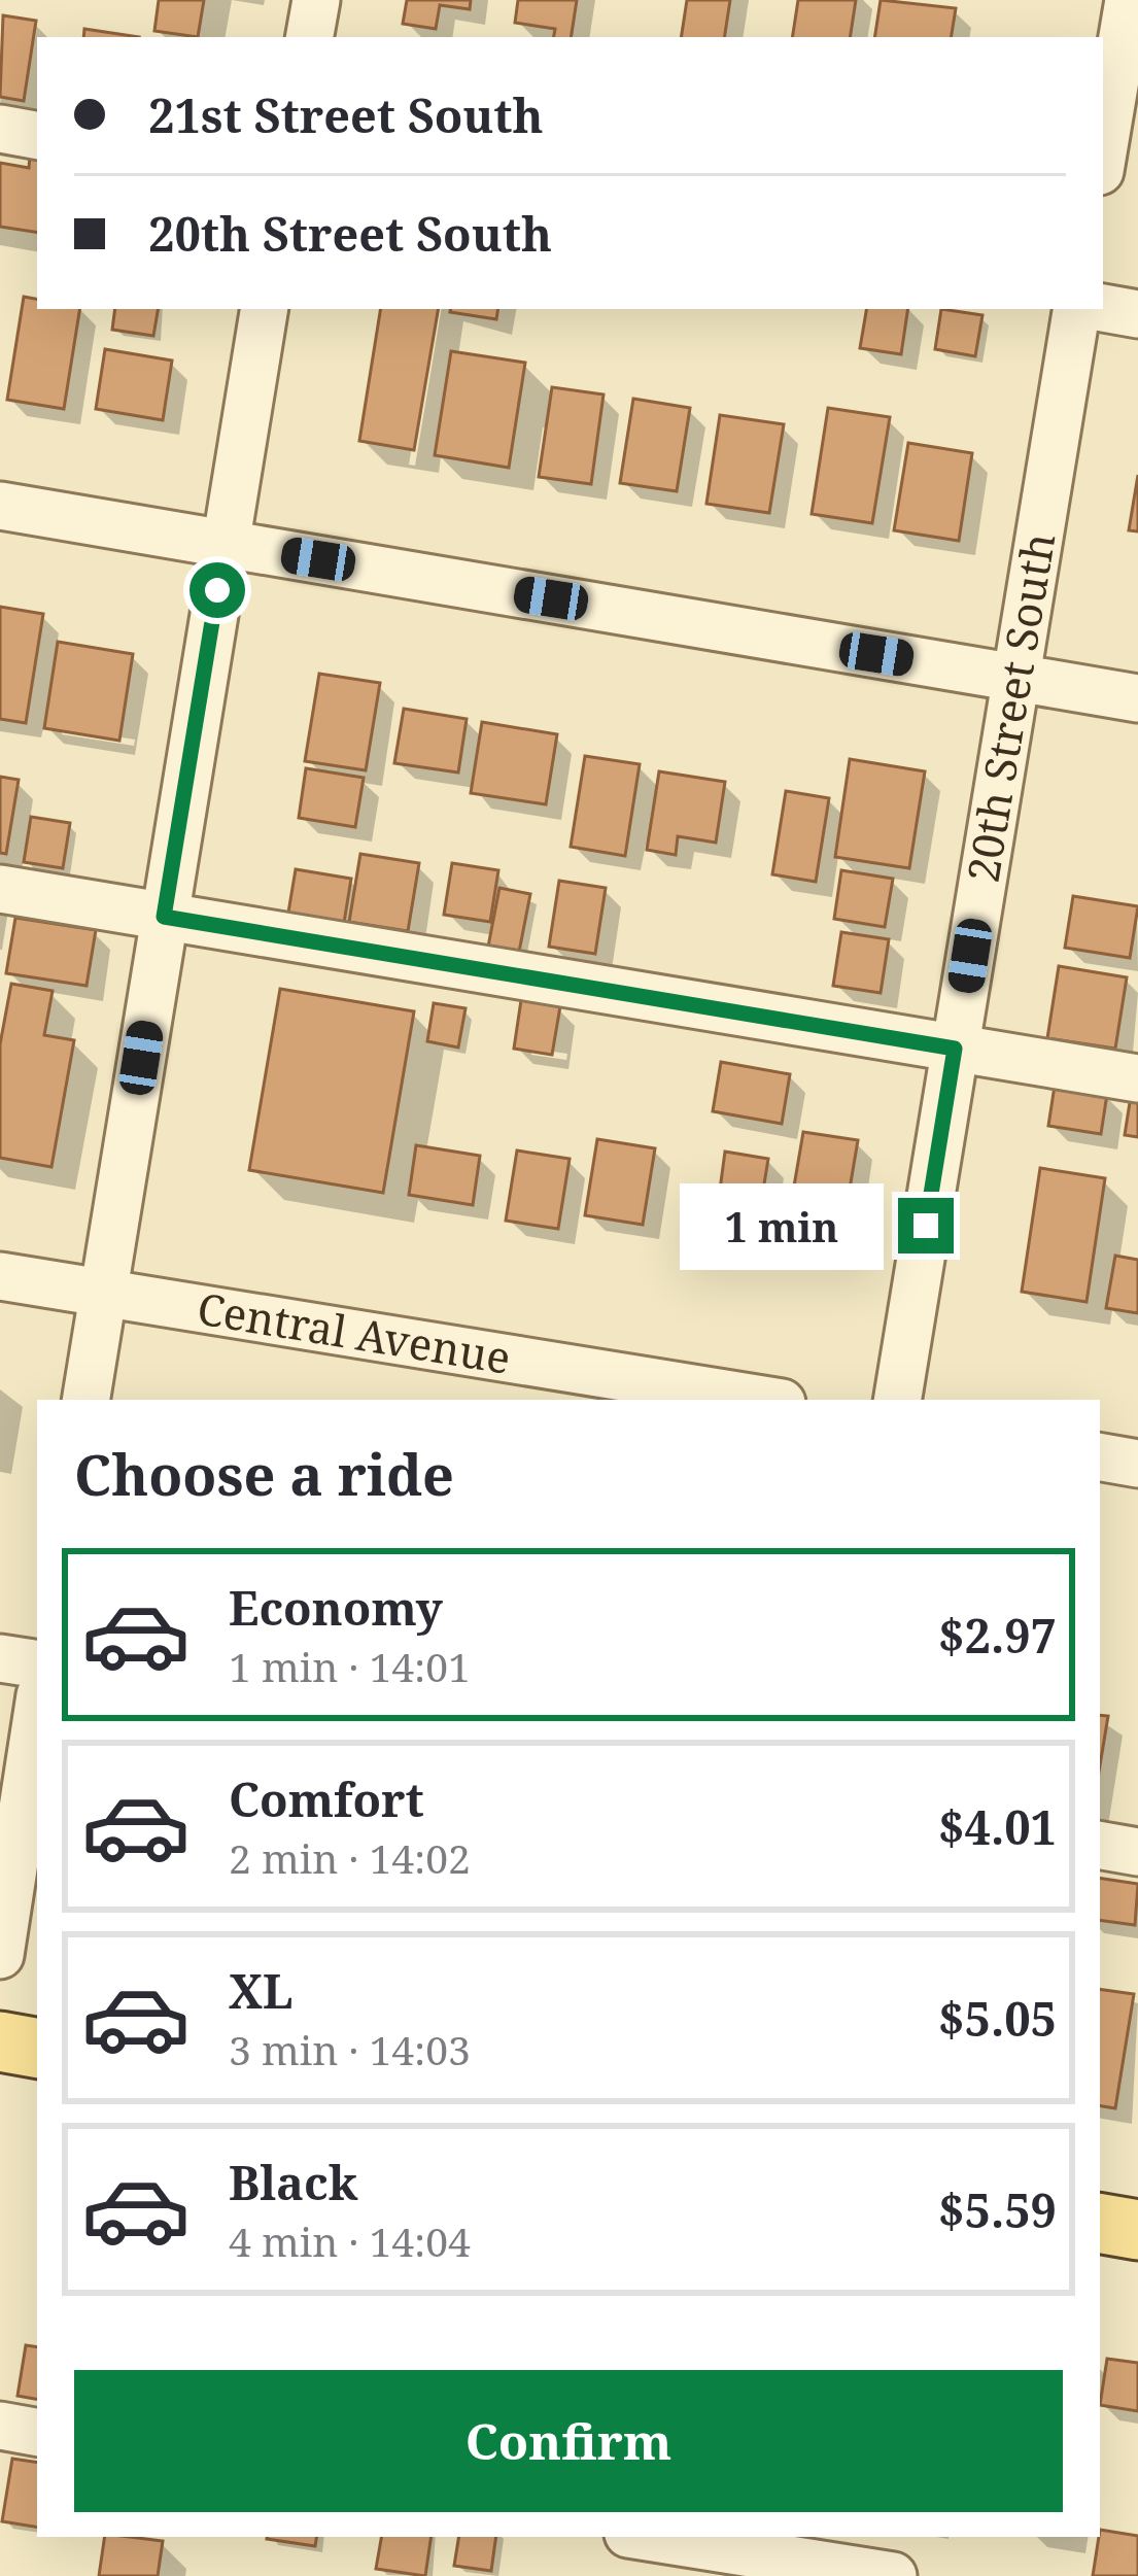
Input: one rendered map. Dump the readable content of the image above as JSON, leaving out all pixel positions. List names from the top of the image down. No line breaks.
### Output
{"streets":{"street":["20th Street South","Central Avenue"]},"page":{"banner":["21st Street South","20th Street South"],"bubble":"1 min","heading":"Choose a ride","list":[{"name":"Economy","note":"1 min · 14:01","value":"$2.97"},{"name":"Comfort","note":"2 min · 14:02","value":"$4.01"},{"name":"XL","note":"3 min · 14:03","value":"$5.05"},{"name":"Black","note":"4 min · 14:04","value":"$5.59"}],"buttons":"Confirm"}}
